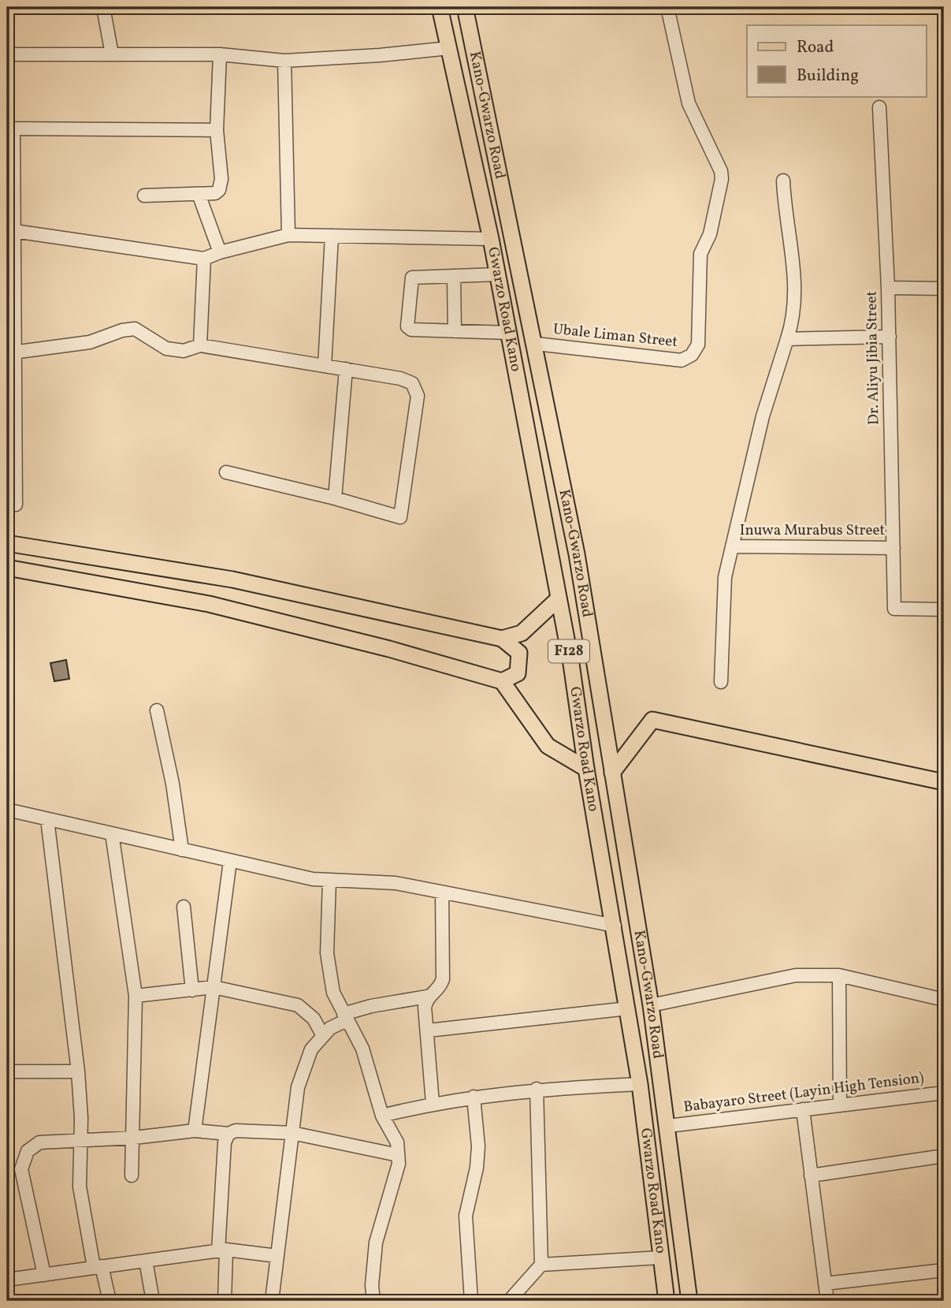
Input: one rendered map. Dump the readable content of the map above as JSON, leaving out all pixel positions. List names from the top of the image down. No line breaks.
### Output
{"streets":{"main road":["Kano-Gwarzo Road","Gwarzo Road Kano","F128"],"street":["Ubale Liman Street","Dr. Aliyu Jibia Street","Inuwa Murabus Street","Babayaro Street (Layin High Tension)"]},"crossings":[["Kano-Gwarzo Road","Ubale Liman Street"],["Kano-Gwarzo Road","Babayaro Street (Layin High Tension)"],["Dr. Aliyu Jibia Street","Inuwa Murabus Street"]],"legend":["Road","Building"]}
